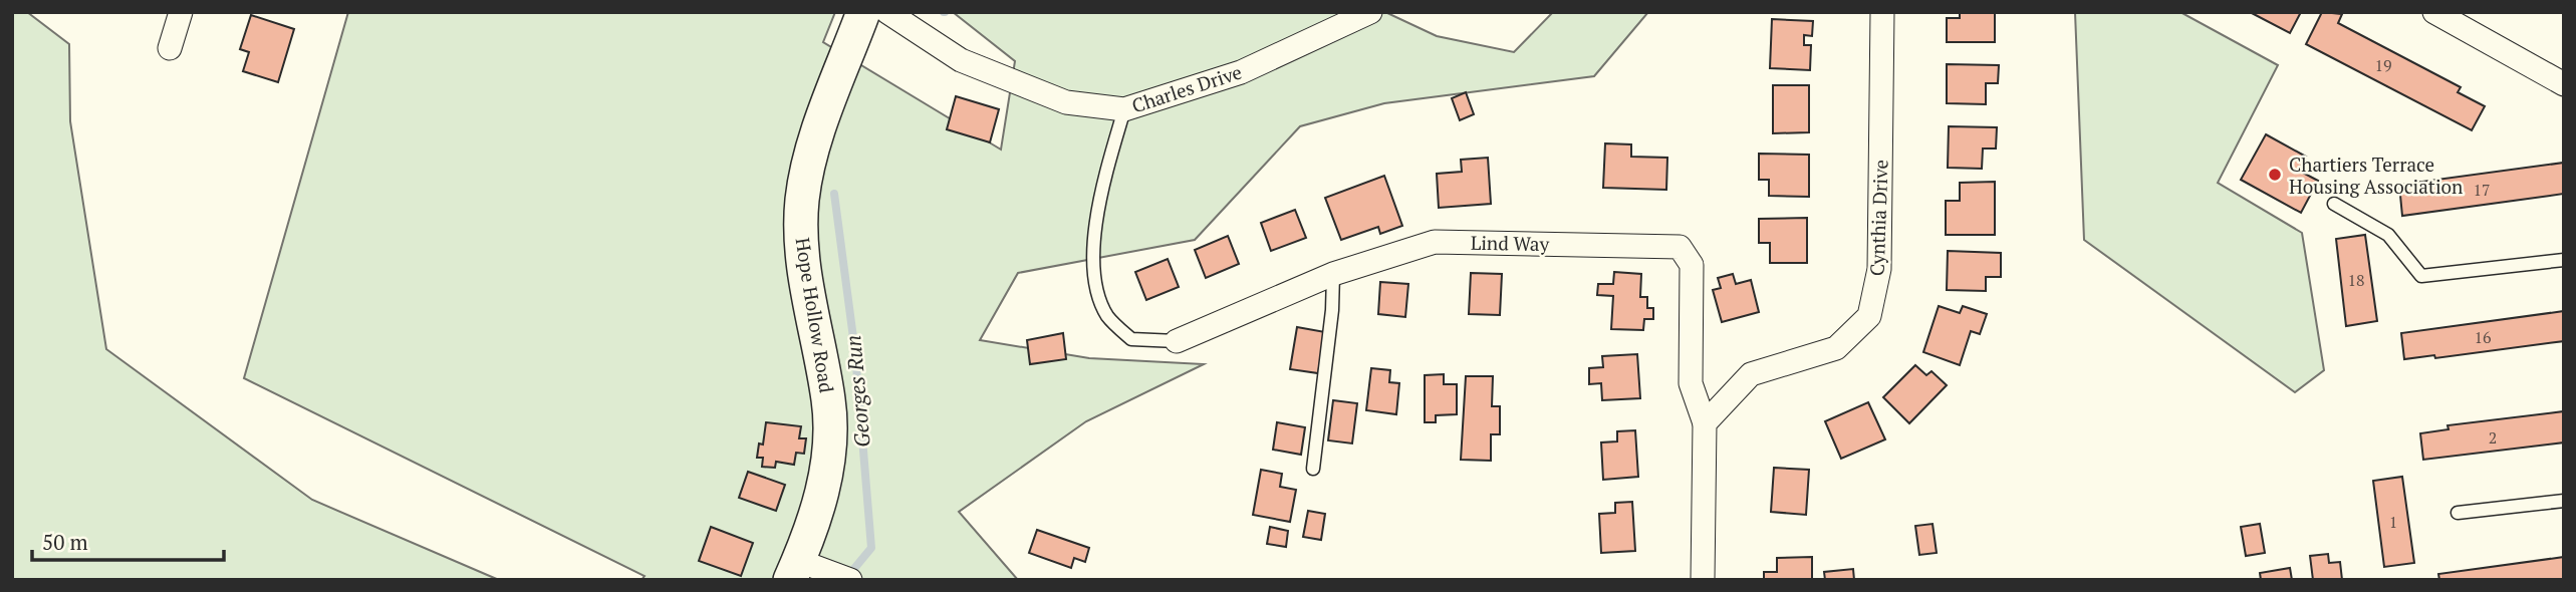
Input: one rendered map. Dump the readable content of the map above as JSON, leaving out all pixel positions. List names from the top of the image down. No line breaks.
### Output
{"streets":{"main road":["Hope Hollow Road"],"street":["Charles Drive","Cynthia Drive","Lind Way"]},"crossings":[["Cynthia Drive","Lind Way"]],"water":["Georges Run"],"places":["Chartiers Terrace Housing Association"],"house_numbers":["19","17","18","16","2","1"],"scale_bar":"50 m"}
